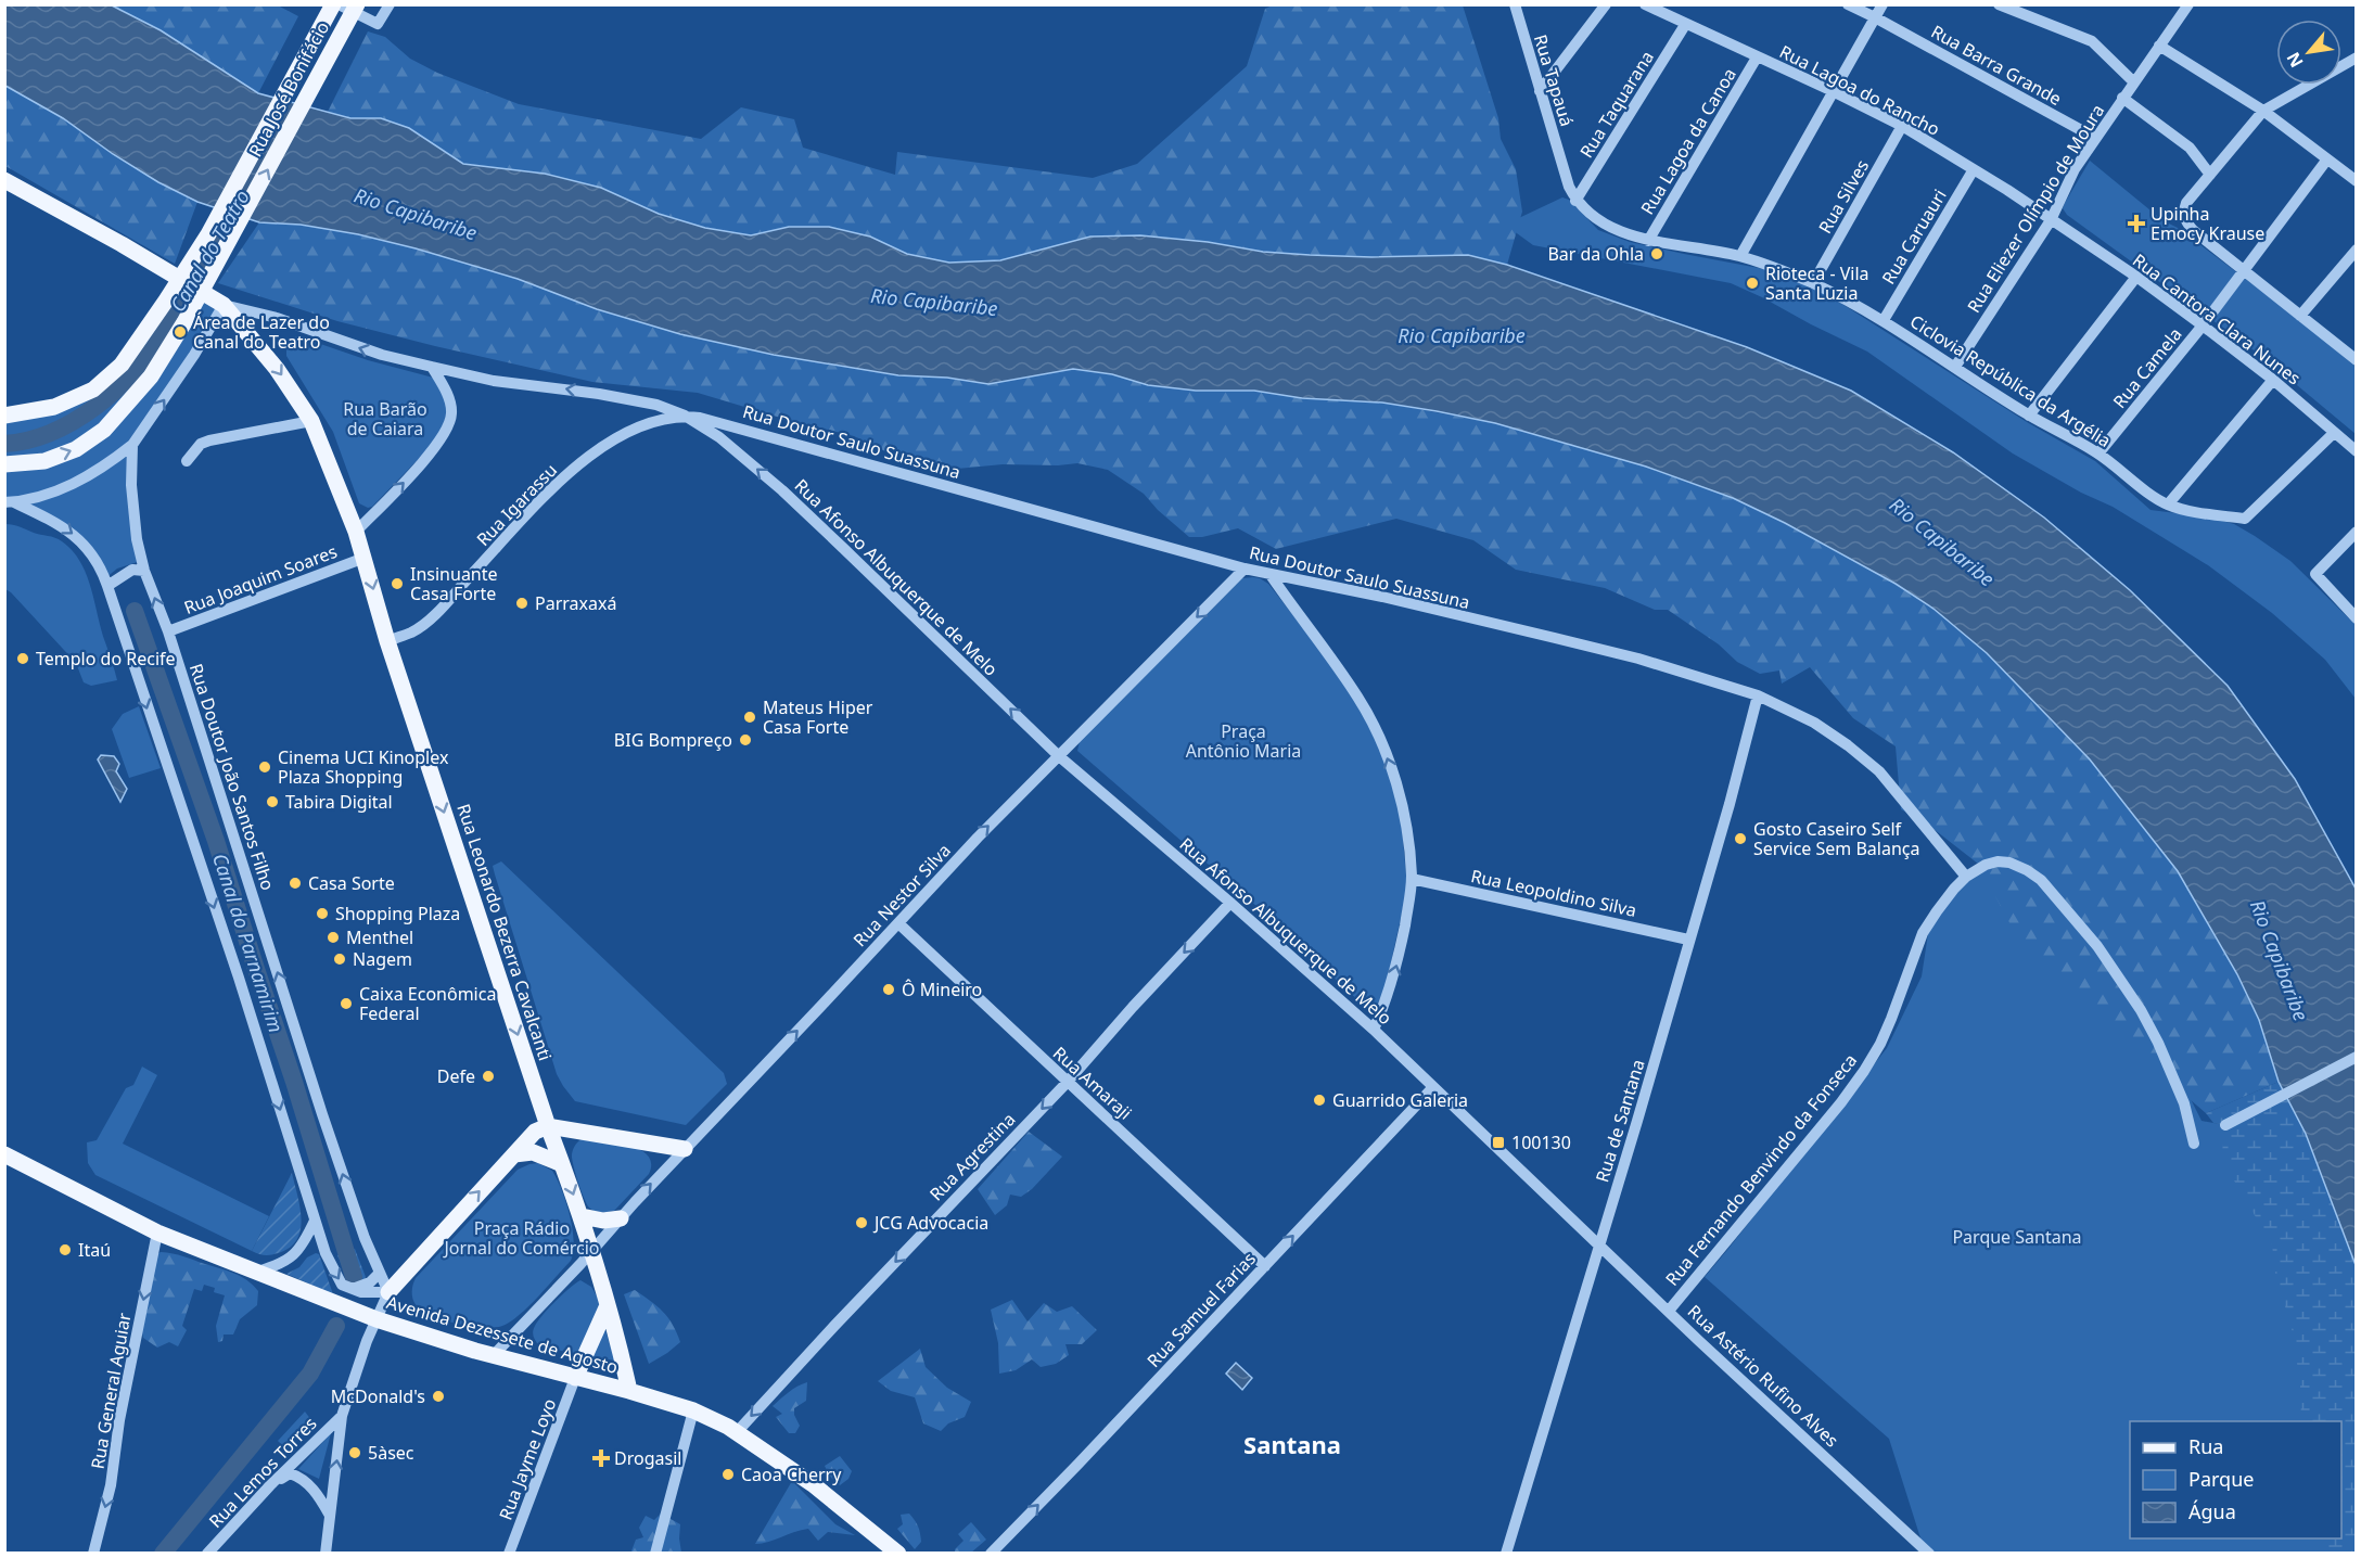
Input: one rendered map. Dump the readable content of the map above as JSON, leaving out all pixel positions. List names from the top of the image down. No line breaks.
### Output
{"streets":{"main road":["Rua José Bonifácio","Rua Leonardo Bezerra Cavalcanti","Avenida Dezessete de Agosto"],"street":["Rua Barra Grande","Rua Tapauá","Rua Lagoa do Rancho","Rua Taquarana","Rua Lagoa da Canoa","Rua Silves","Rua Eliezer Olímpio de Moura","Rua Caruauri","Rua Cantora Clara Nunes","Rua Camela","Ciclovia República da Argélia","Rua Doutor Saulo Suassuna","Rua Igarassu","Rua Afonso Albuquerque de Melo","Rua Joaquim Soares","Rua Doutor João Santos Filho","Rua Leopoldino Silva","Rua Nestor Silva","Rua Amaraji","Rua de Santana","Rua Agrestina","Rua Fernando Benvindo da Fonseca","Rua Samuel Farias","Rua Astério Rufino Alves","Rua General Aguiar","Rua Jayme Loyo","Rua Lemos Torres"]},"crossings":[["Rua Barra Grande","Rua Eliezer Olímpio de Moura"],["Rua Tapauá","Rua Taquarana"],["Rua Tapauá","Ciclovia República da Argélia"],["Rua Lagoa do Rancho","Rua Taquarana"],["Rua Lagoa do Rancho","Rua Lagoa da Canoa"],["Rua Lagoa do Rancho","Rua Silves"],["Rua Lagoa do Rancho","Rua Eliezer Olímpio de Moura"],["Rua Lagoa do Rancho","Rua Caruauri"],["Rua Lagoa do Rancho","Rua Cantora Clara Nunes"],["Rua Taquarana","Ciclovia República da Argélia"],["Rua Lagoa da Canoa","Ciclovia República da Argélia"],["Rua Silves","Ciclovia República da Argélia"],["Rua Eliezer Olímpio de Moura","Rua Cantora Clara Nunes"],["Rua Eliezer Olímpio de Moura","Ciclovia República da Argélia"],["Rua Caruauri","Ciclovia República da Argélia"],["Rua Cantora Clara Nunes","Rua Camela"],["Rua Cantora Clara Nunes","Ciclovia República da Argélia"],["Rua Camela","Ciclovia República da Argélia"],["Rua Doutor Saulo Suassuna","Rua Igarassu"],["Rua Doutor Saulo Suassuna","Rua Afonso Albuquerque de Melo"],["Rua Doutor Saulo Suassuna","Rua Nestor Silva"],["Rua Doutor Saulo Suassuna","Rua de Santana"],["Rua Doutor Saulo Suassuna","Rua Fernando Benvindo da Fonseca"],["Rua Igarassu","Rua Afonso Albuquerque de Melo"],["Rua Igarassu","Rua Leonardo Bezerra Cavalcanti"],["Rua Afonso Albuquerque de Melo","Rua Nestor Silva"],["Rua Afonso Albuquerque de Melo","Rua Leonardo Bezerra Cavalcanti"],["Rua Afonso Albuquerque de Melo","Rua Agrestina"],["Rua Afonso Albuquerque de Melo","Rua Samuel Farias"],["Rua Afonso Albuquerque de Melo","Rua Astério Rufino Alves"],["Rua Joaquim Soares","Rua Doutor João Santos Filho"],["Rua Joaquim Soares","Rua Leonardo Bezerra Cavalcanti"],["Rua Leopoldino Silva","Rua de Santana"],["Rua Nestor Silva","Rua Leonardo Bezerra Cavalcanti"],["Rua Nestor Silva","Rua Amaraji"],["Rua Nestor Silva","Avenida Dezessete de Agosto"],["Rua Leonardo Bezerra Cavalcanti","Avenida Dezessete de Agosto"],["Rua Amaraji","Rua Agrestina"],["Rua Amaraji","Rua Samuel Farias"],["Rua de Santana","Rua Astério Rufino Alves"],["Rua Agrestina","Avenida Dezessete de Agosto"],["Rua Fernando Benvindo da Fonseca","Rua Astério Rufino Alves"],["Rua Samuel Farias","Rua Astério Rufino Alves"],["Avenida Dezessete de Agosto","Rua General Aguiar"],["Avenida Dezessete de Agosto","Rua Jayme Loyo"]],"one_way":["Rua Afonso Albuquerque de Melo","Rua Leonardo Bezerra Cavalcanti","Rua Agrestina","Rua Samuel Farias","Rua General Aguiar"],"districts":["Santana"],"water":["Rio Capibaribe","Canal do Teatro","Canal do Parnamirim"],"parks":["Rua Barão de Caiara","Praça Antônio Maria","Praça Rádio Jornal do Comércio","Parque Santana"],"places":{"health":["Upinha Emocy Krause","Drogasil"],"other":["Bar da Ohla","Rioteca - Vila Santa Luzia","Área de Lazer do Canal do Teatro","Insinuante Casa Forte","Parraxaxá","Templo do Recife","Mateus Hiper Casa Forte","BIG Bompreço","Cinema UCI Kinoplex Plaza Shopping","Tabira Digital","Gosto Caseiro Self Service Sem Balança","Casa Sorte","Shopping Plaza","Menthel","Nagem","Ô Mineiro","Caixa Econômica Federal","Defe","Guarrido Galeria","JCG Advocacia","Itaú","McDonald's","5àsec","Caoa Cherry"],"transit":["100130"]},"legend":["Rua","Parque","Água"],"north":"bottom left"}
